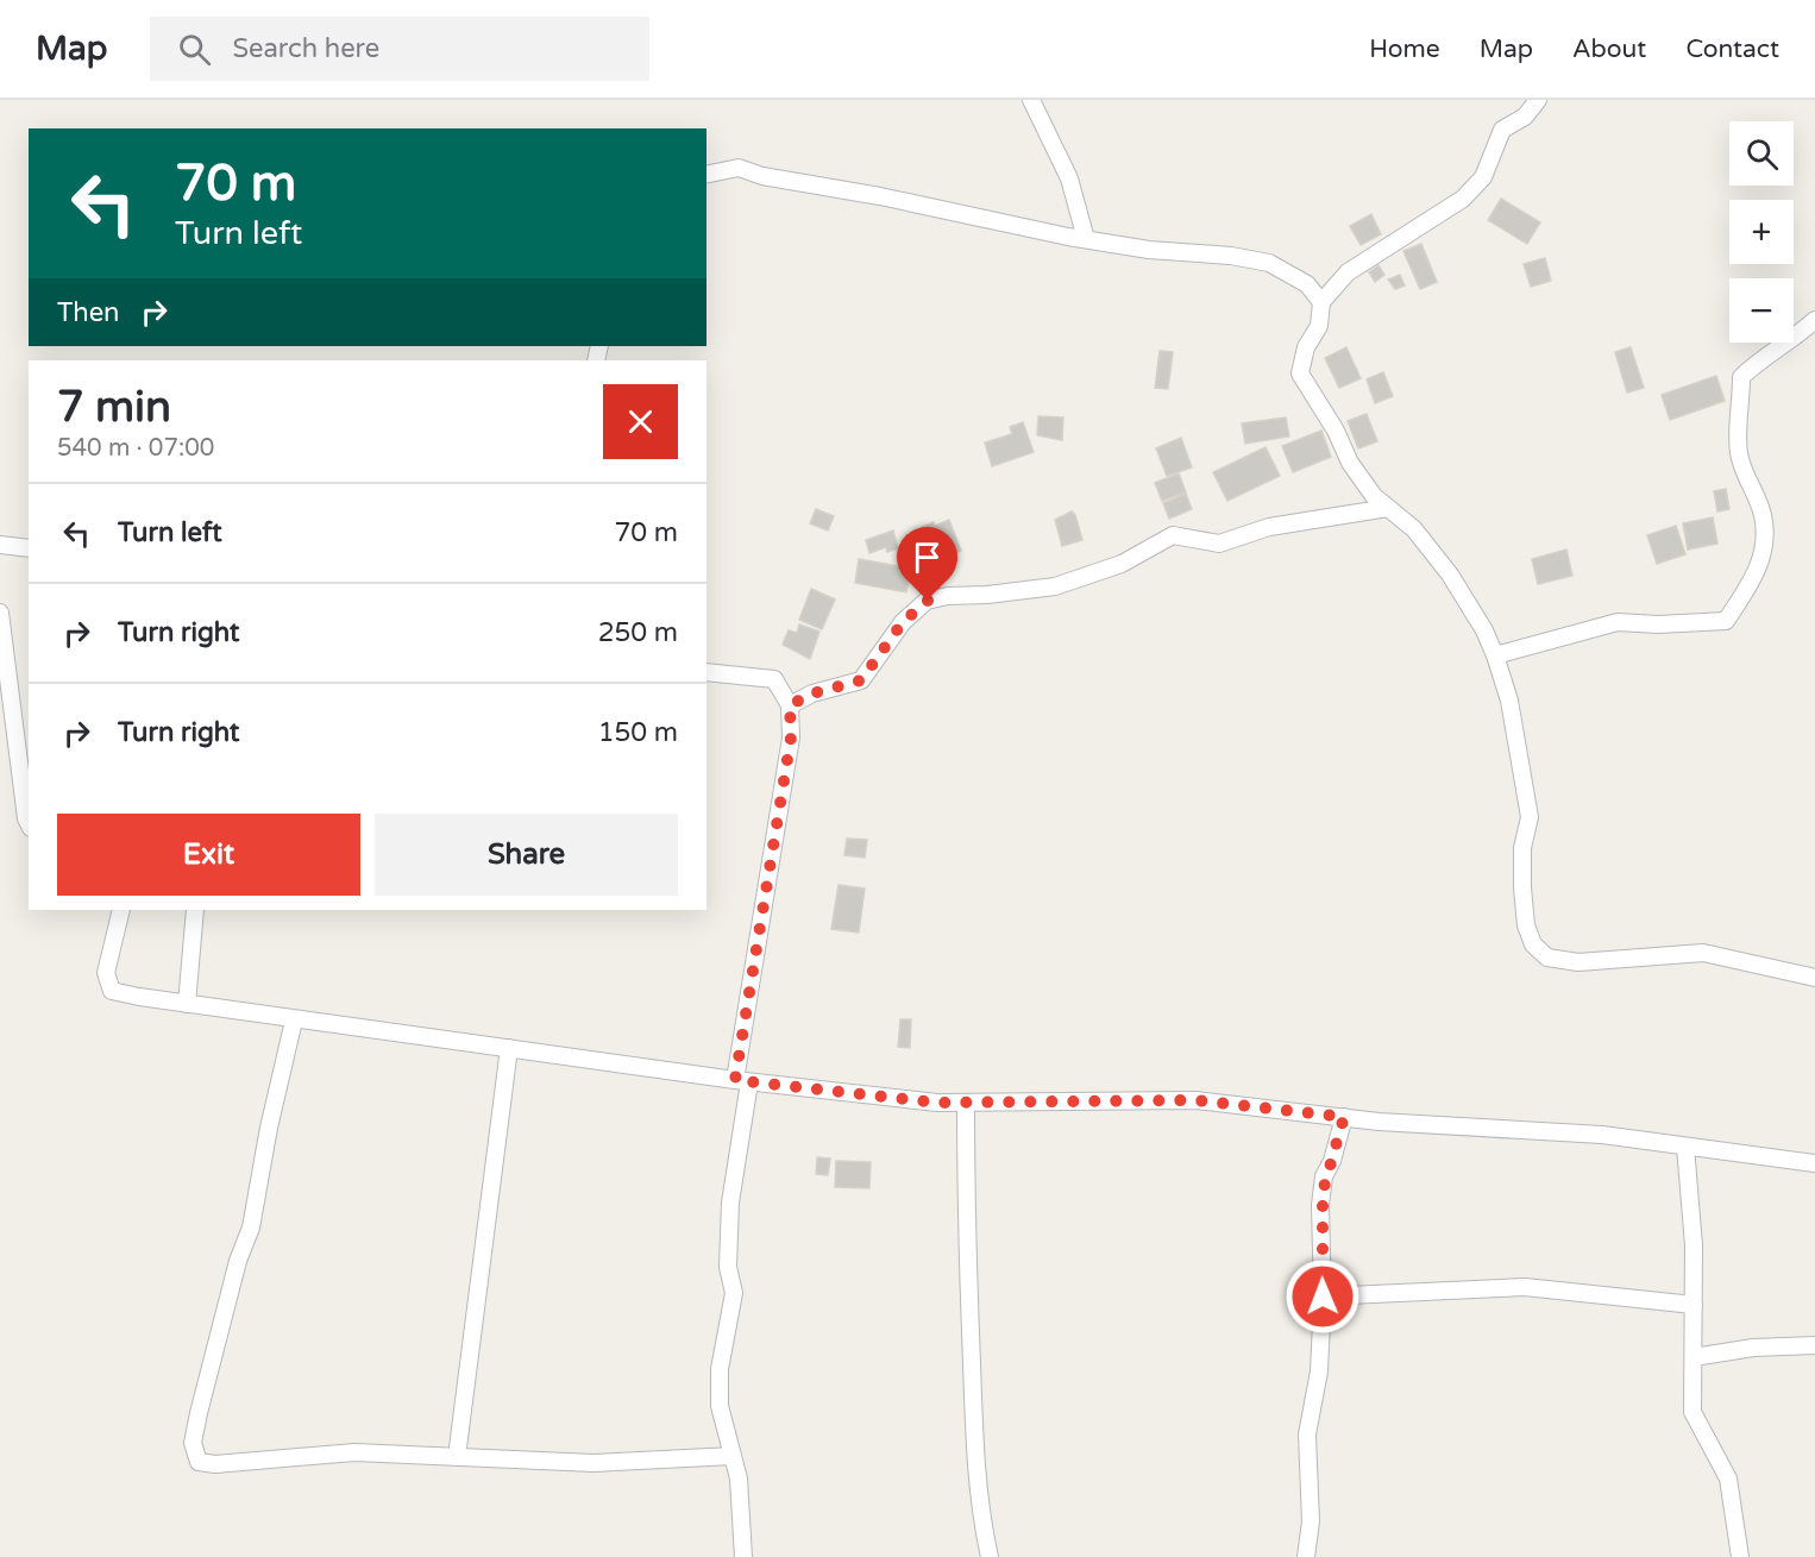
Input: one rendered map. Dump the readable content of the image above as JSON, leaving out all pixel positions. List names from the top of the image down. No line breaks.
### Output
{"page":{"header":"Map","search":"Search here","nav":["Home","Map","About","Contact"],"map_buttons":["+","−"],"turn":["70 m","Turn left"],"then":"Then","heading":["7 min","540 m · 07:00"],"list":[{"name":"Turn left","value":"70 m"},{"name":"Turn right","value":"250 m"},{"name":"Turn right","value":"150 m"}],"buttons":["Exit","Share"]}}
